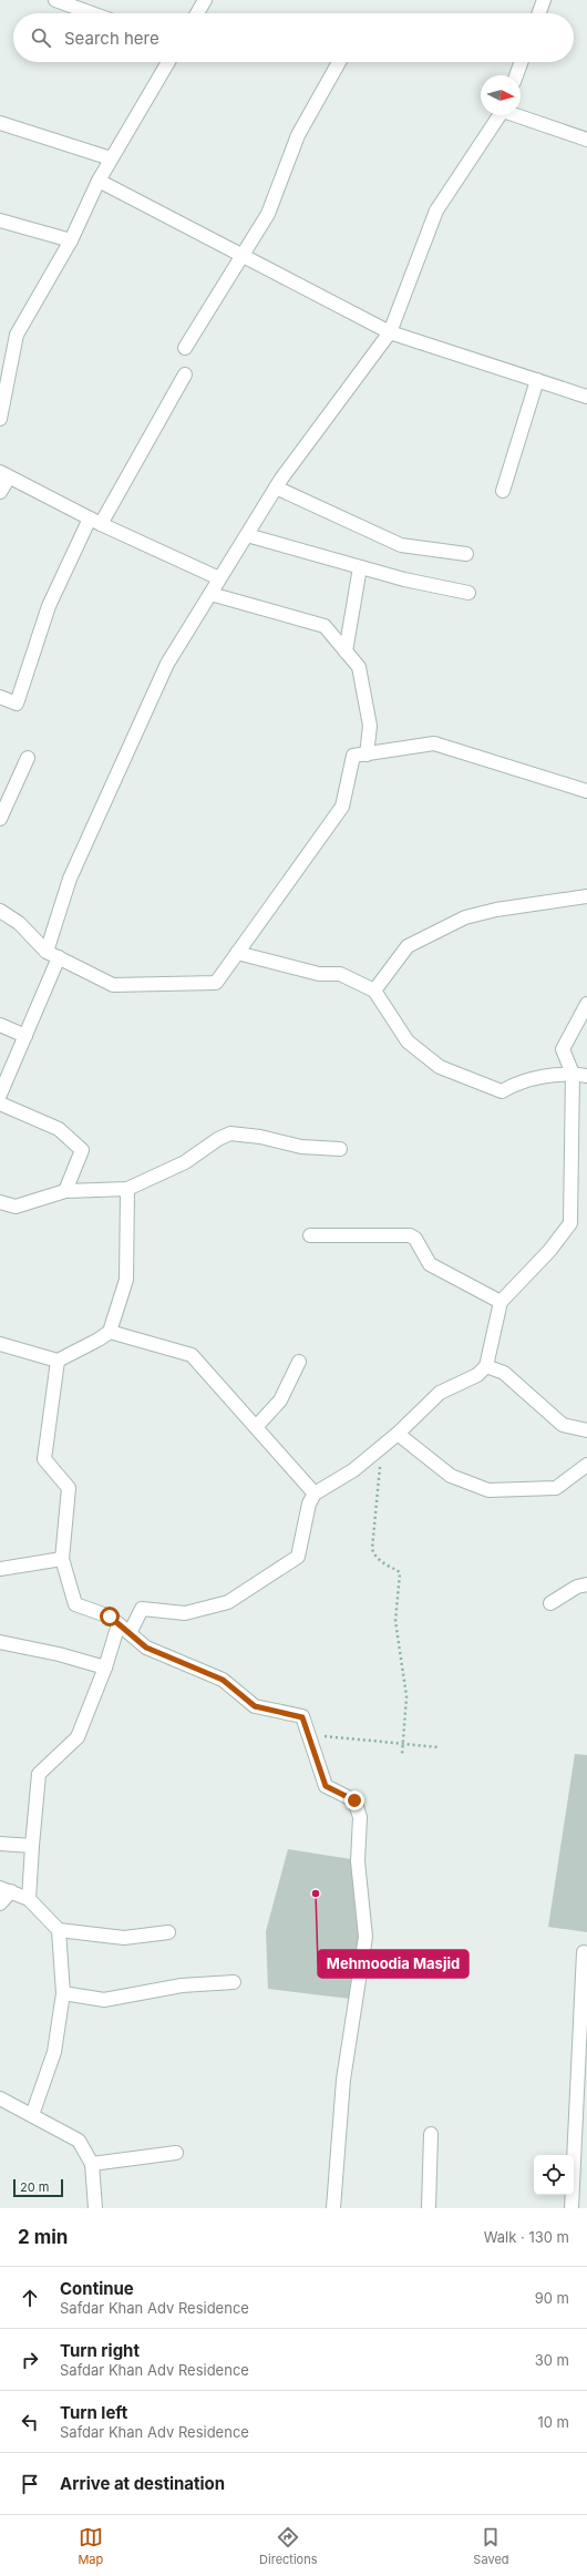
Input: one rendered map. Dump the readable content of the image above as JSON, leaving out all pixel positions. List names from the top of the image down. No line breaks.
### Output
{"places":["Mehmoodia Masjid"],"scale_bar":"20 m","north":"right","page":{"search":"Search here","scale":"20 m","heading":["2 min","Walk · 130 m"],"list":[["Continue","Safdar Khan Adv Residence","90 m"],["Turn right","Safdar Khan Adv Residence","30 m"],["Turn left","Safdar Khan Adv Residence","10 m"],"Arrive at destination"],"nav":["Map","Directions","Saved"]}}
